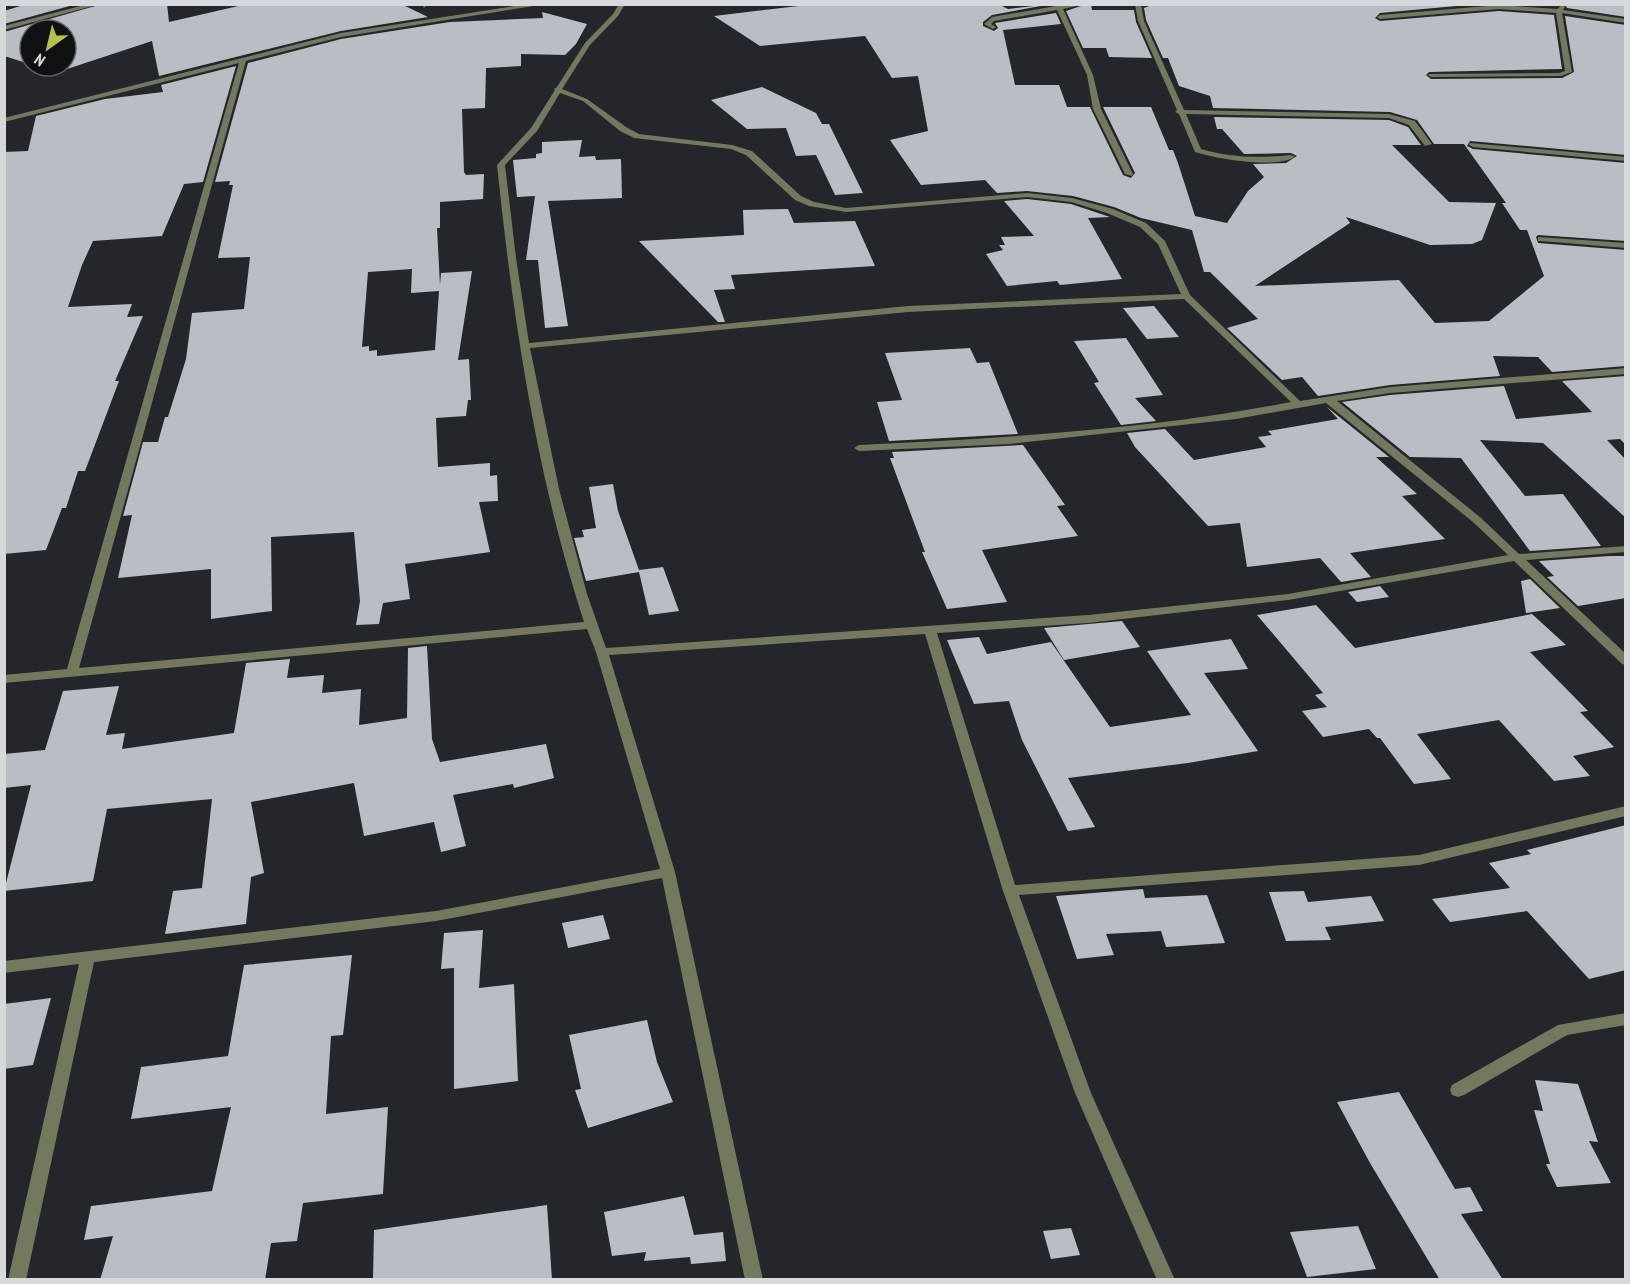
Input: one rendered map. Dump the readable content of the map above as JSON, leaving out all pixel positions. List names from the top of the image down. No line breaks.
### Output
{"north":"bottom left"}
